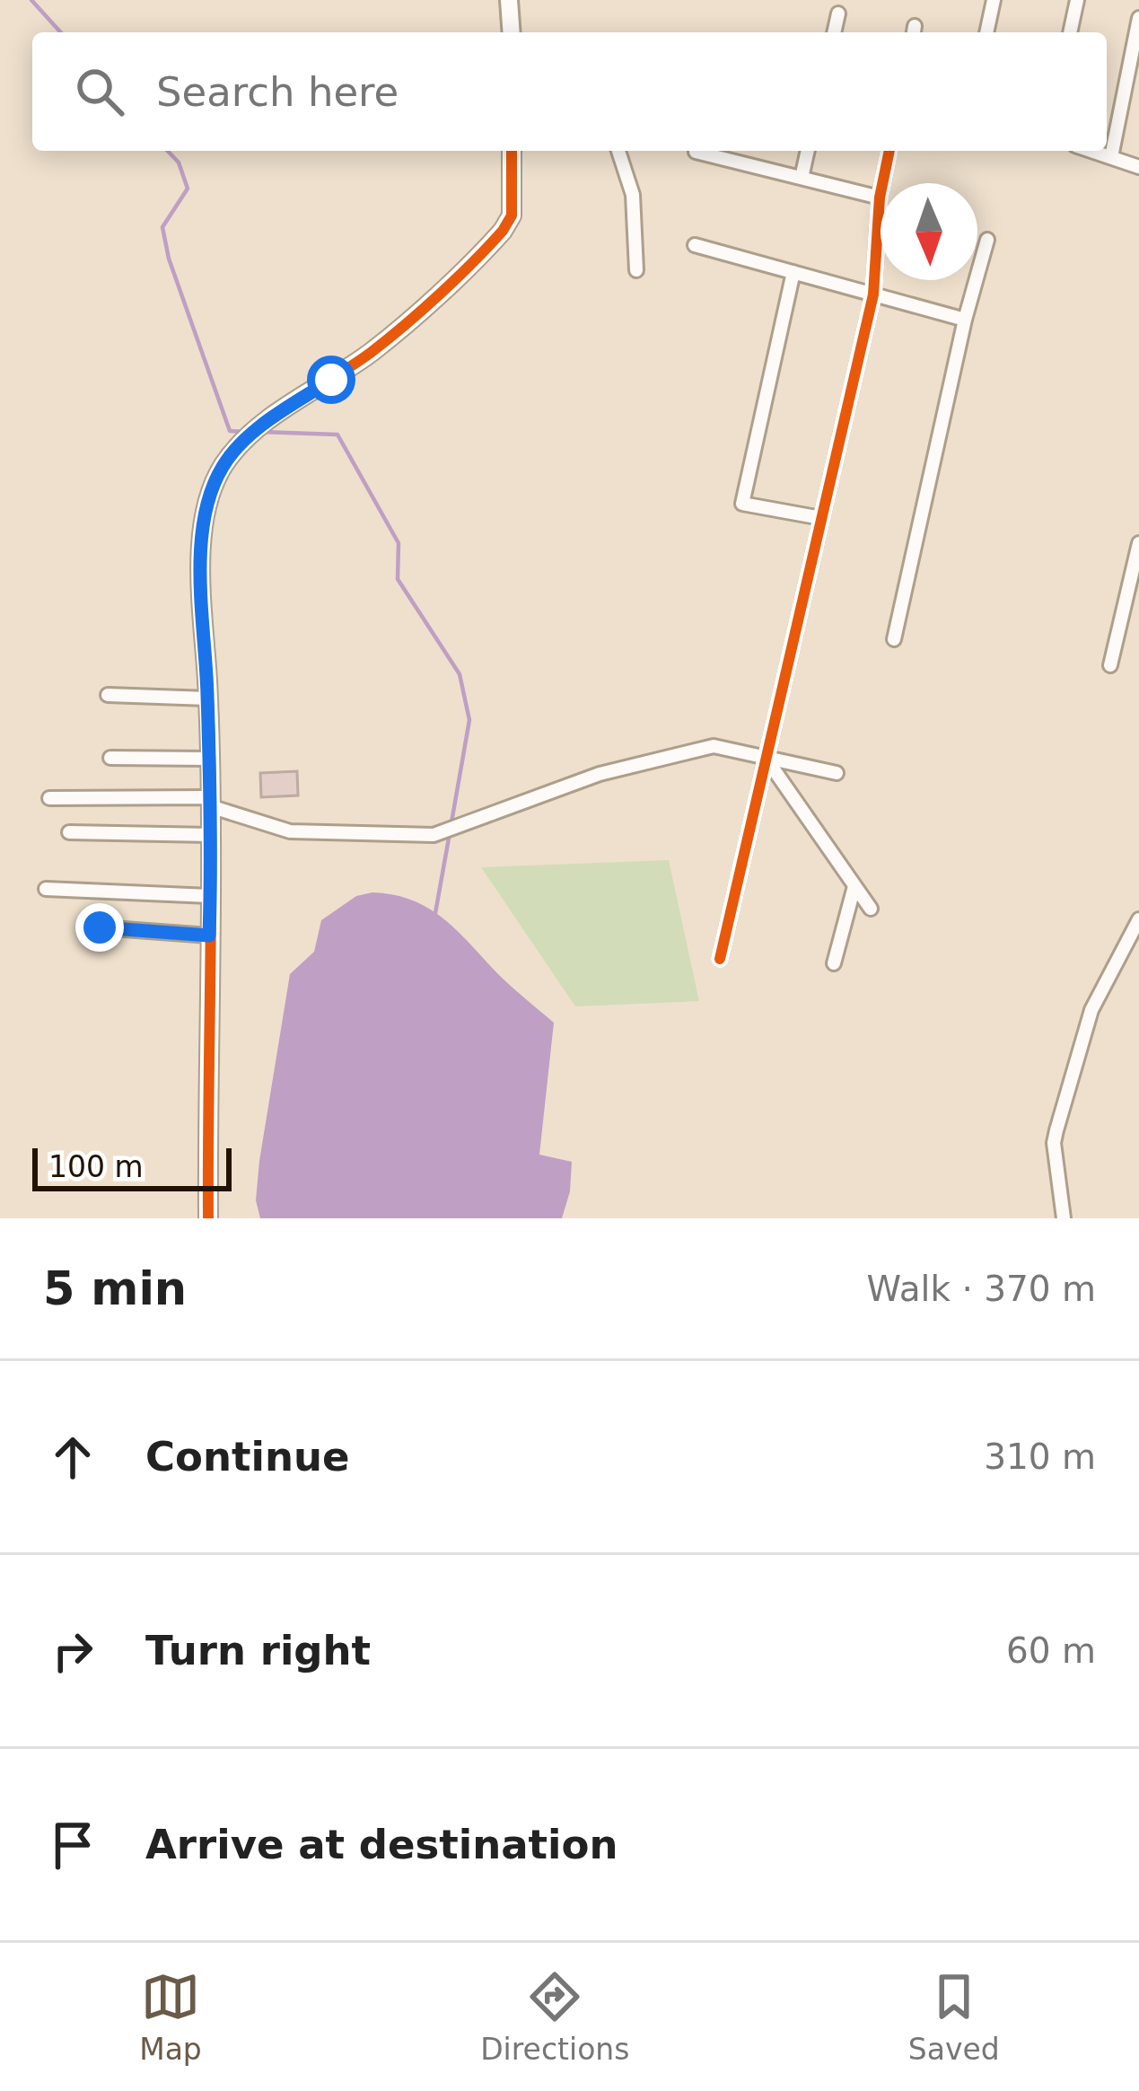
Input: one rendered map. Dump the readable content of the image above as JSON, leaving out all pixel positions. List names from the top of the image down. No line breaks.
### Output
{"scale_bar":"100 m","north":"bottom","page":{"search":"Search here","scale":"100 m","heading":["5 min","Walk · 370 m"],"list":[["Continue","310 m"],["Turn right","60 m"],"Arrive at destination"],"nav":["Map","Directions","Saved"]}}
